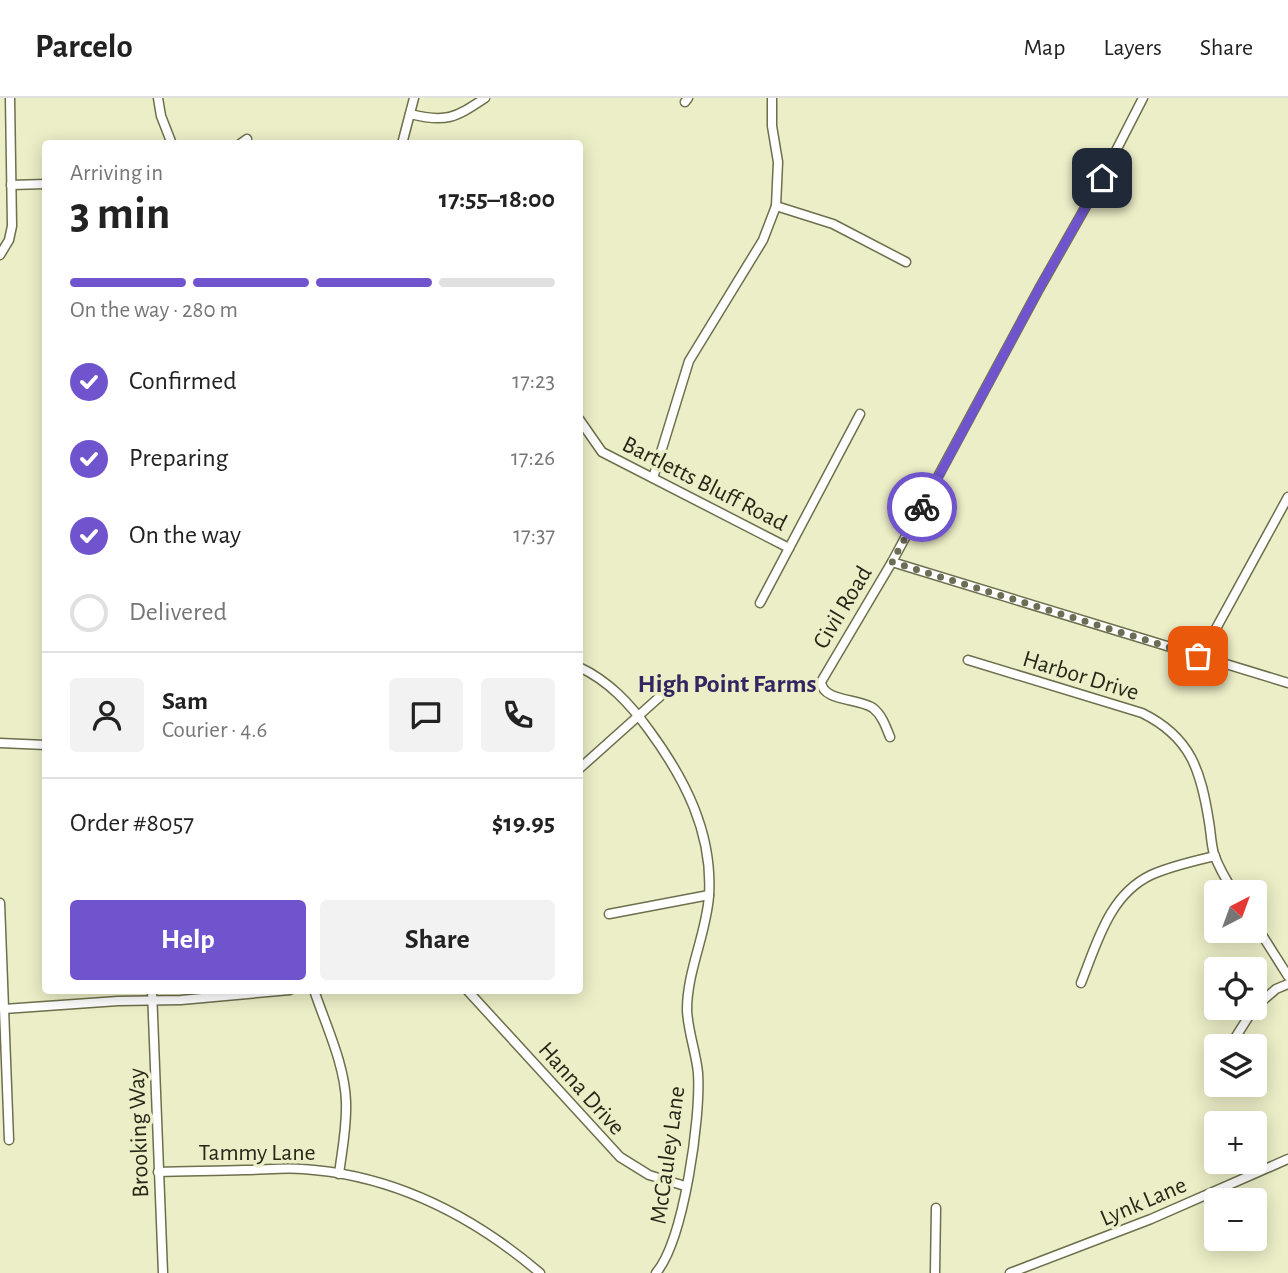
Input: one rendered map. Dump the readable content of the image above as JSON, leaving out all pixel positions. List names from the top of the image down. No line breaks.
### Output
{"streets":{"street":["Bartletts Bluff Road","Civil Road","Harbor Drive","Hanna Drive","Brooking Way","Tammy Lane","McCauley Lane","Lynk Lane"]},"crossings":[["Hanna Drive","McCauley Lane"],["Brooking Way","Tammy Lane"]],"districts":["High Point Farms"],"north":"top right","page":{"header":"Parcelo","nav":["Map","Layers","Share"],"heading":["3 min","Arriving in","17:55–18:00"],"panel":["Sam","Courier · 4.6","Order #8057","$19.95"],"bar":"On the way · 280 m","list":[["Confirmed","17:23"],["Preparing","17:26"],["On the way","17:37"],"Delivered"],"map_buttons":["+","−"],"buttons":["Help","Share"]}}
